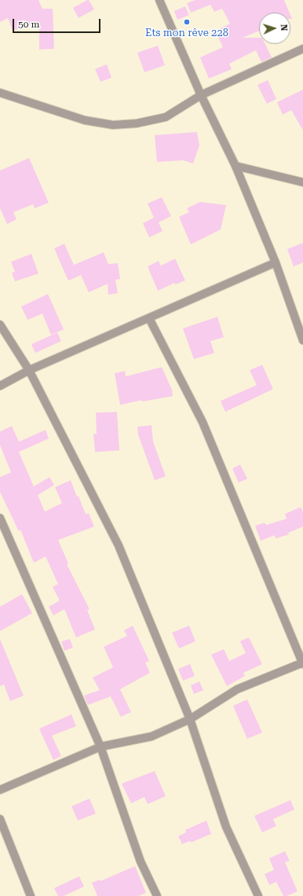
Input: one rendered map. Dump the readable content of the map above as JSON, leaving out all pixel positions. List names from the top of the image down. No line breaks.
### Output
{"places":["Ets mon rêve 228"],"scale_bar":"50 m","north":"right"}
